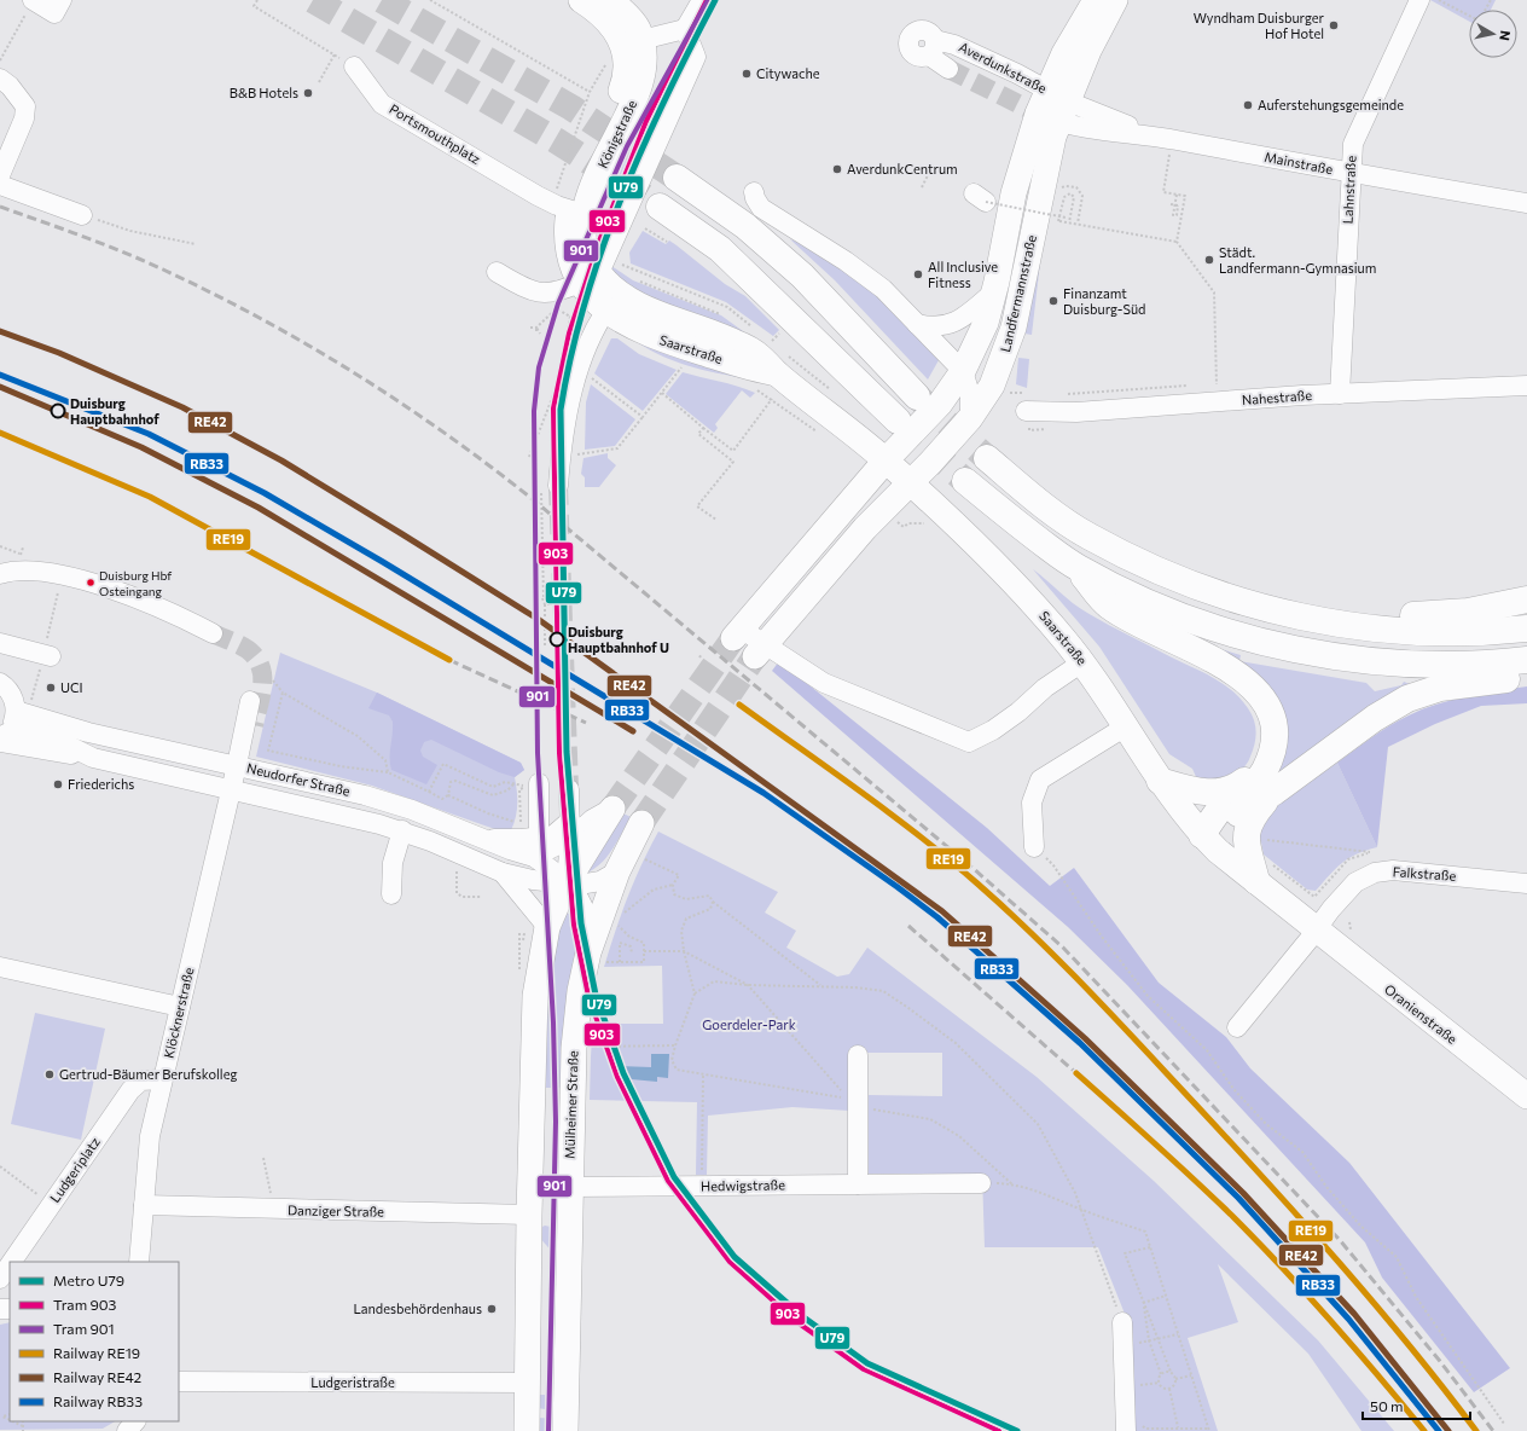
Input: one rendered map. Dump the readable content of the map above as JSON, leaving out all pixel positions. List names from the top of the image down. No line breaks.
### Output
{"streets":{"main road":["Königstraße","Landfermannstraße","Saarstraße","Oranienstraße","Mülheimer Straße"],"street":["Averdunkstraße","Portsmouthplatz","Mainstraße","Lahnstraße","Nahestraße","Neudorfer Straße","Falkstraße","Klöcknerstraße","Ludgeriplatz","Hedwigstraße","Danziger Straße","Ludgeristraße"]},"crossings":[["Averdunkstraße","Mainstraße"],["Averdunkstraße","Landfermannstraße"],["Portsmouthplatz","Königstraße"],["Mainstraße","Lahnstraße"],["Mainstraße","Landfermannstraße"],["Lahnstraße","Nahestraße"],["Landfermannstraße","Saarstraße"],["Saarstraße","Falkstraße"],["Saarstraße","Oranienstraße"],["Neudorfer Straße","Klöcknerstraße"],["Neudorfer Straße","Mülheimer Straße"],["Falkstraße","Oranienstraße"],["Klöcknerstraße","Ludgeriplatz"],["Klöcknerstraße","Danziger Straße"],["Mülheimer Straße","Hedwigstraße"]],"parks":["Goerdeler-Park"],"places":["Wyndham Duisburger Hof Hotel","Citywache","B&B Hotels","Auferstehungsgemeinde","AverdunkCentrum","Städt. Landfermann-Gymnasium","All Inclusive Fitness","Finanzamt Duisburg-Süd","Duisburg Hauptbahnhof","Duisburg Hbf Osteingang","Duisburg Hauptbahnhof U","UCI","Friederichs","Gertrud-Bäumer Berufskolleg","Landesbehördenhaus"],"lines":["metro line U79","tram line 903","tram line 901","rail line RE42","rail line RB33","rail line RE19"],"legend":["Metro U79","Tram 903","Tram 901","Railway RE19","Railway RE42","Railway RB33"],"scale_bar":"50 m","north":"right"}
